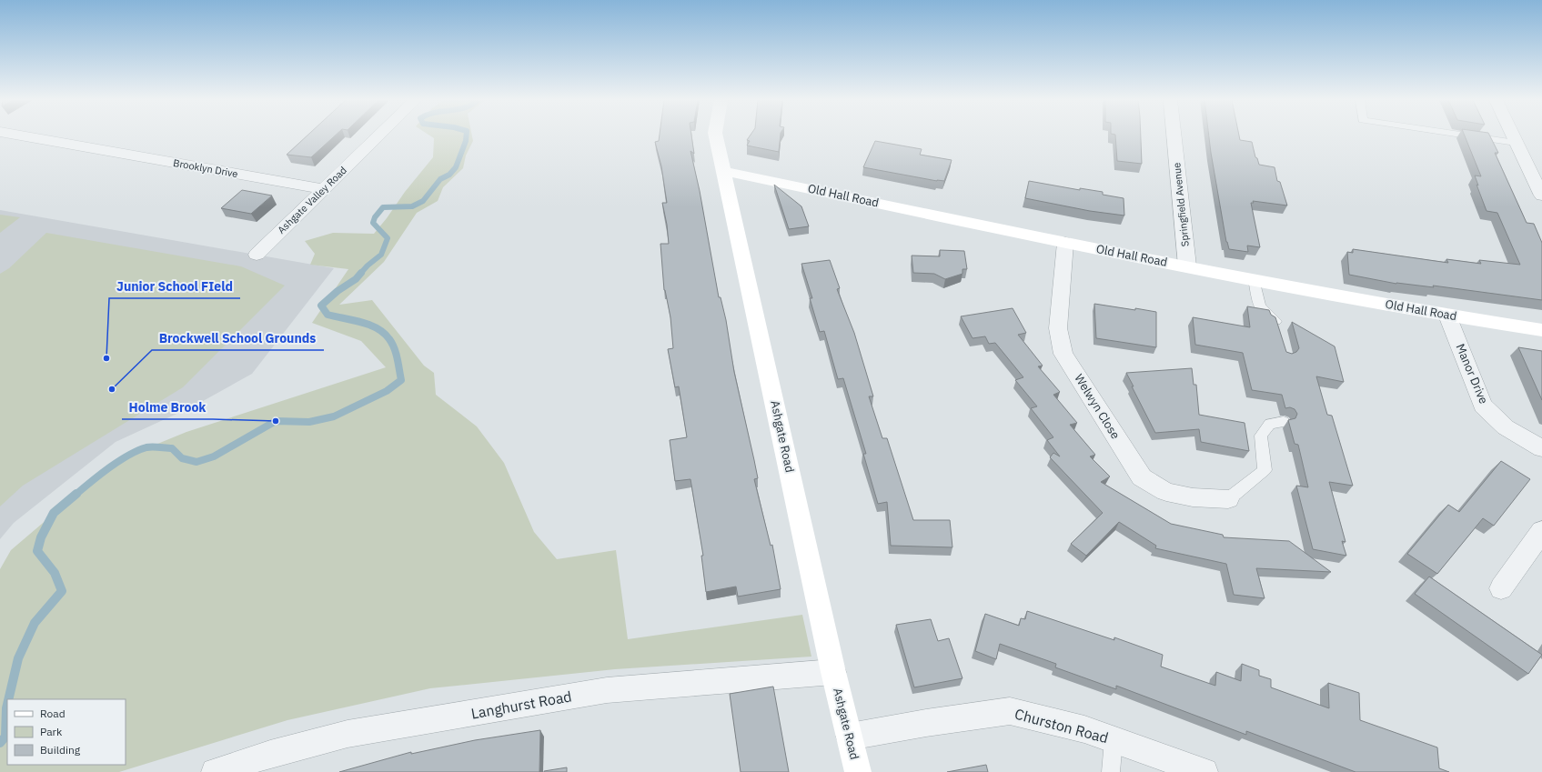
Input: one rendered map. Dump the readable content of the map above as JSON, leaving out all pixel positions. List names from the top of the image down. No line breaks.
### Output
{"streets":{"street":["Brooklyn Drive","Old Hall Road","Ashgate Valley Road","Springfield Avenue","Manor Drive","Welwyn Close","Ashgate Road","Langhurst Road","Churston Road"]},"crossings":[["Brooklyn Drive","Ashgate Valley Road"],["Old Hall Road","Springfield Avenue"],["Old Hall Road","Manor Drive"],["Old Hall Road","Welwyn Close"],["Old Hall Road","Ashgate Road"],["Ashgate Road","Langhurst Road"],["Ashgate Road","Churston Road"]],"places":["Junior School FIeld","Brockwell School Grounds","Holme Brook"],"legend":["Road","Park","Building"]}
